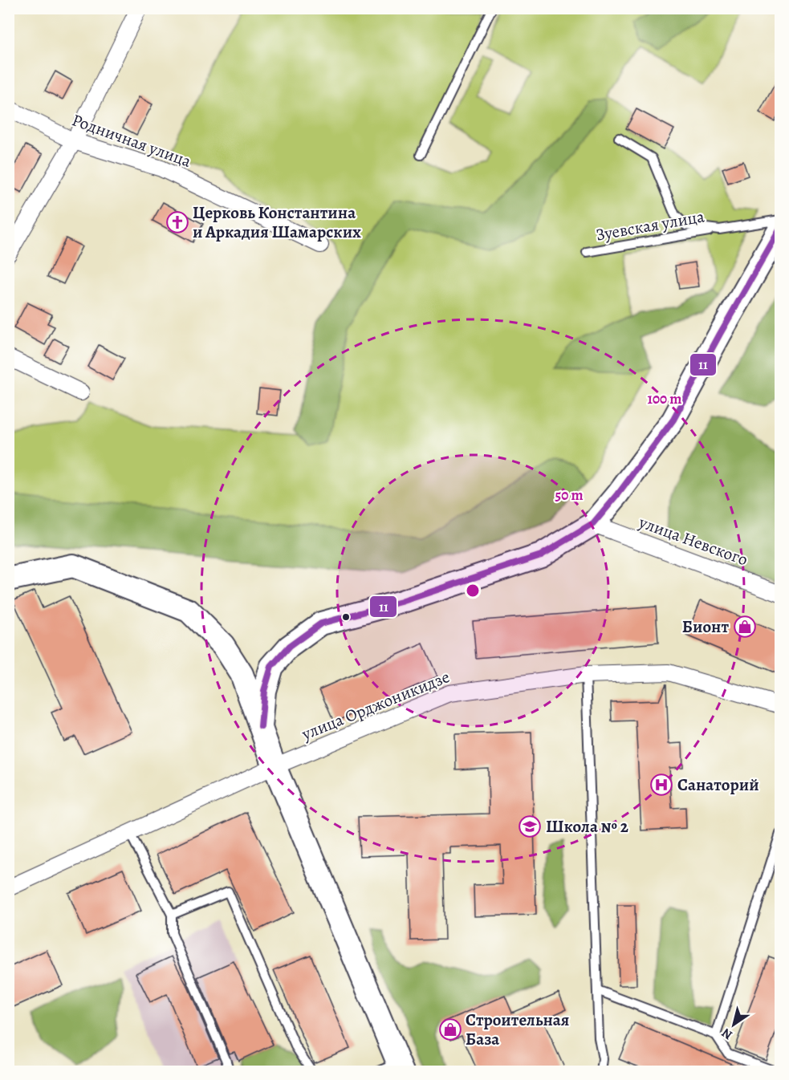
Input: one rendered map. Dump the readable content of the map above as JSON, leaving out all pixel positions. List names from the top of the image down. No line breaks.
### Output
{"streets":{"street":["Родничная улица","улица Невского","улица Орджоникидзе"],"lane":["Зуевская улица"]},"places":{"church":["Церковь Константина и Аркадия Шамарских"],"shop":["Бионт","Строительная База"],"hospital":["Санаторий"],"school or university":["Школа № 2"]},"lines":["transit line 11"],"north":"bottom left","rings":["100 m","50 m"]}
